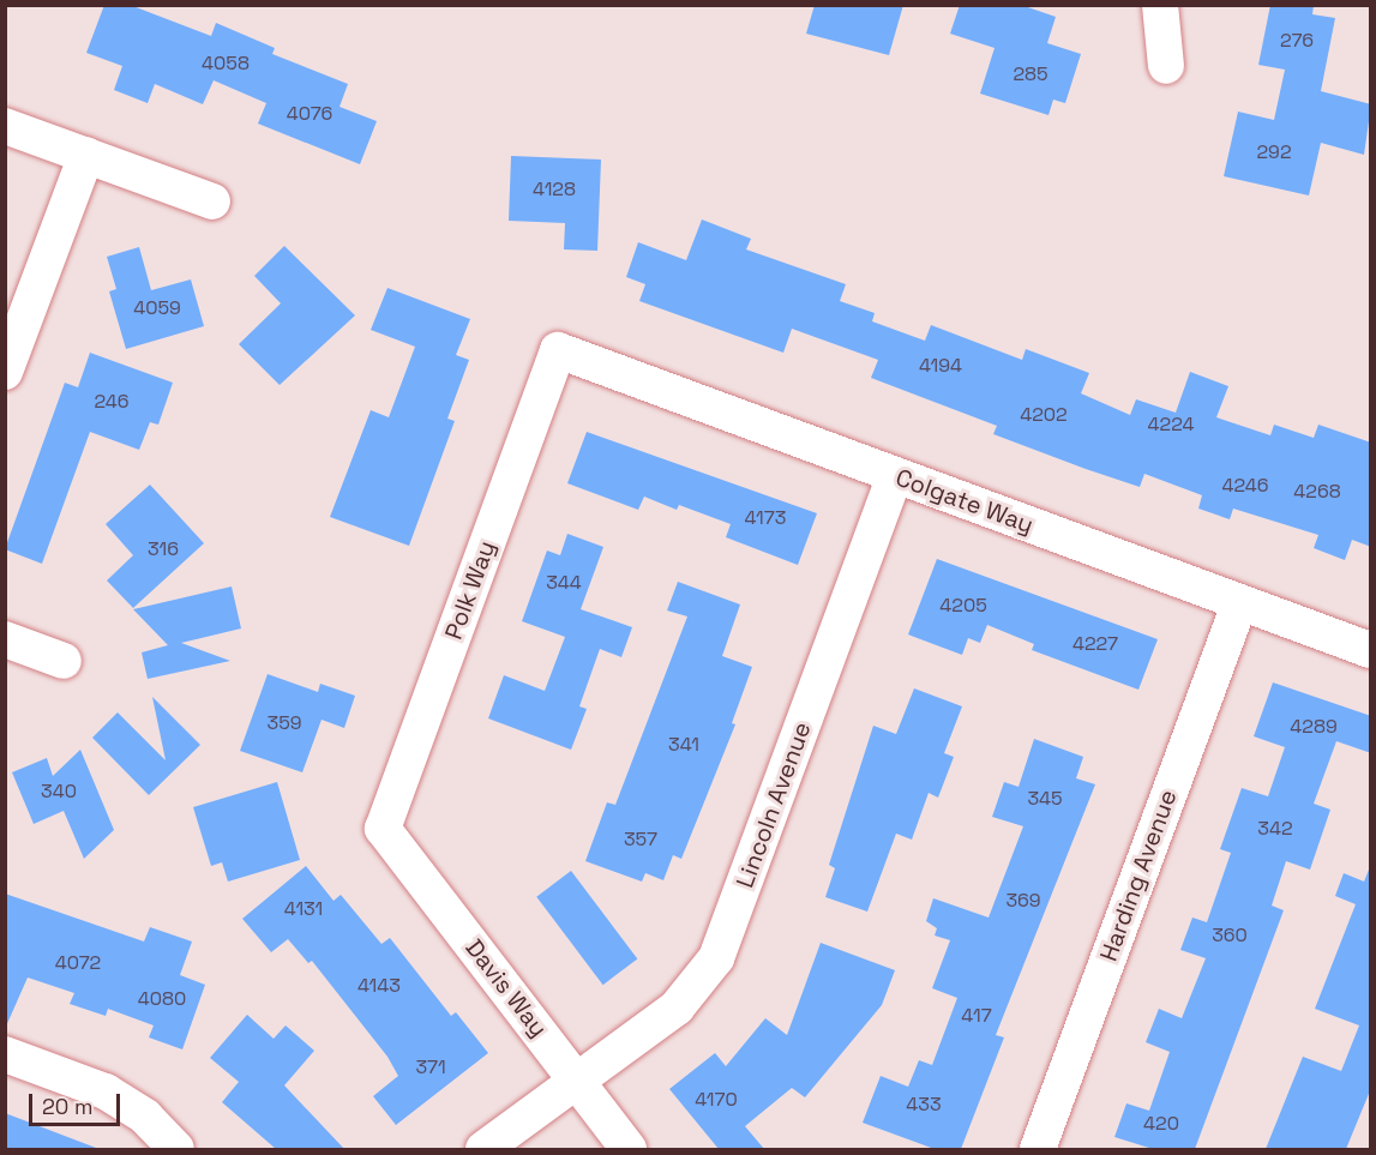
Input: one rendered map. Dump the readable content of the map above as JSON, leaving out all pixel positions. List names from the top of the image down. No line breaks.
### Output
{"streets":{"street":["Colgate Way","Polk Way","Lincoln Avenue","Harding Avenue","Davis Way"]},"crossings":[["Colgate Way","Polk Way"],["Colgate Way","Lincoln Avenue"],["Colgate Way","Harding Avenue"],["Polk Way","Davis Way"],["Lincoln Avenue","Davis Way"]],"house_numbers":["276","4058","285","4076","292","4128","4059","4194","246","4202","4224","4246","4268","4173","316","344","4205","4227","359","4289","341","340","345","342","357","369","4131","360","4072","4143","4080","417","371","4170","433","420"],"scale_bar":"20 m"}
